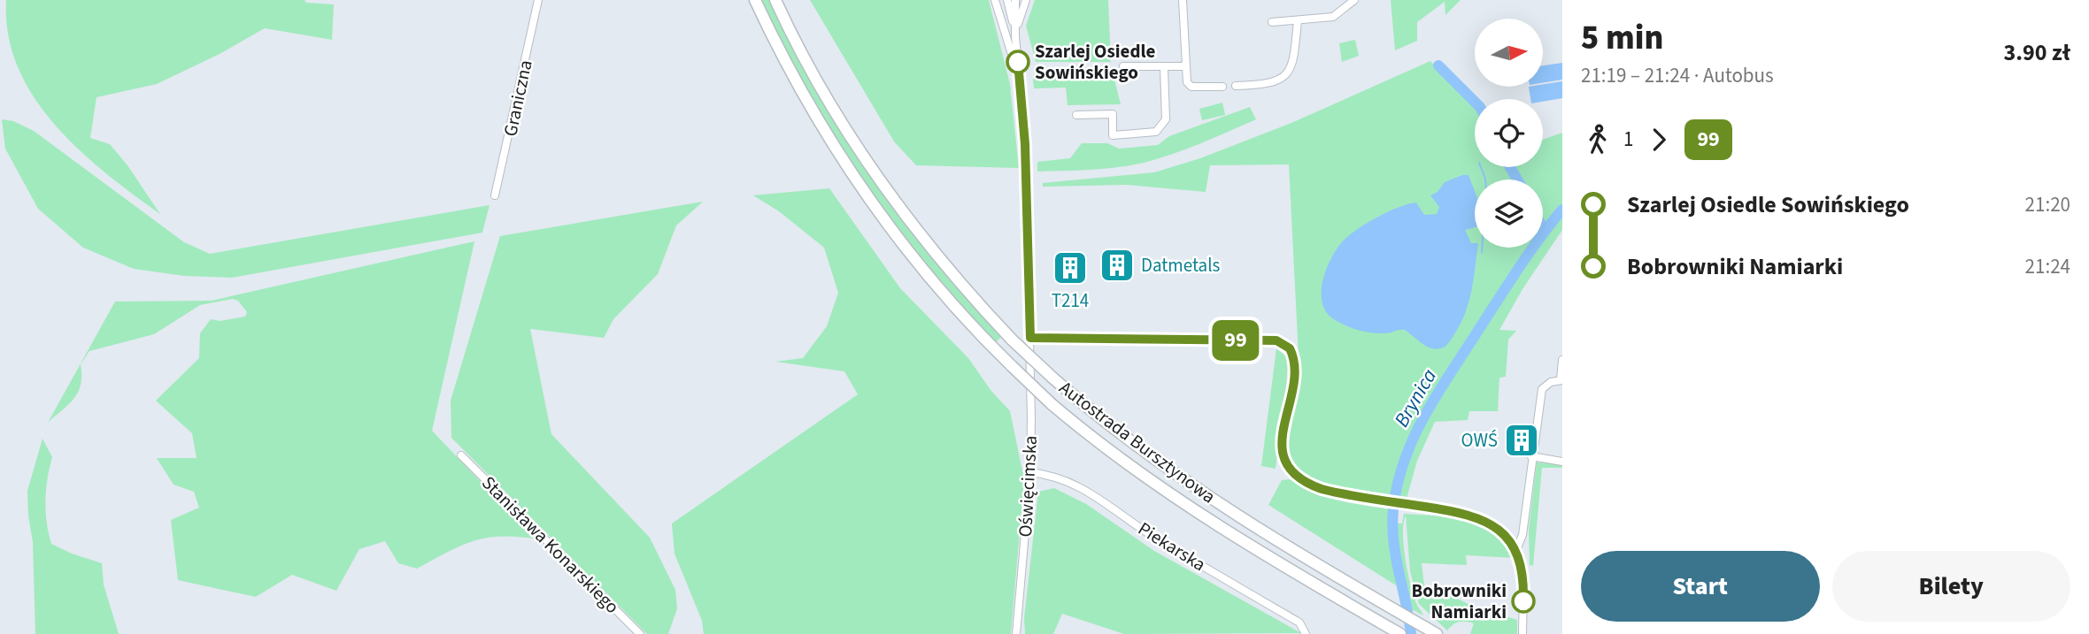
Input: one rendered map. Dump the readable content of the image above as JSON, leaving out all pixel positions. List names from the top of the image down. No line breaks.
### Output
{"streets":{"highway":["Autostrada Bursztynowa"],"street":["Graniczna","Oświęcimska","Stanisława Konarskiego","Piekarska"]},"crossings":[["Oświęcimska","Piekarska"]],"water":["Brynica"],"places":{"other":["Szarlej Osiedle Sowińskiego","Bobrowniki Namiarki"],"building":["Datmetals","T214","OWŚ"]},"lines":["bus line 99"],"north":"right","page":{"on_map":"99","heading":["5 min","21:19 – 21:24 · Autobus","3.90 zł"],"legs":["1","99"],"list":[{"name":"Szarlej Osiedle Sowińskiego","value":"21:20"},{"name":"Bobrowniki Namiarki","value":"21:24"}],"buttons":["Start","Bilety"]}}
